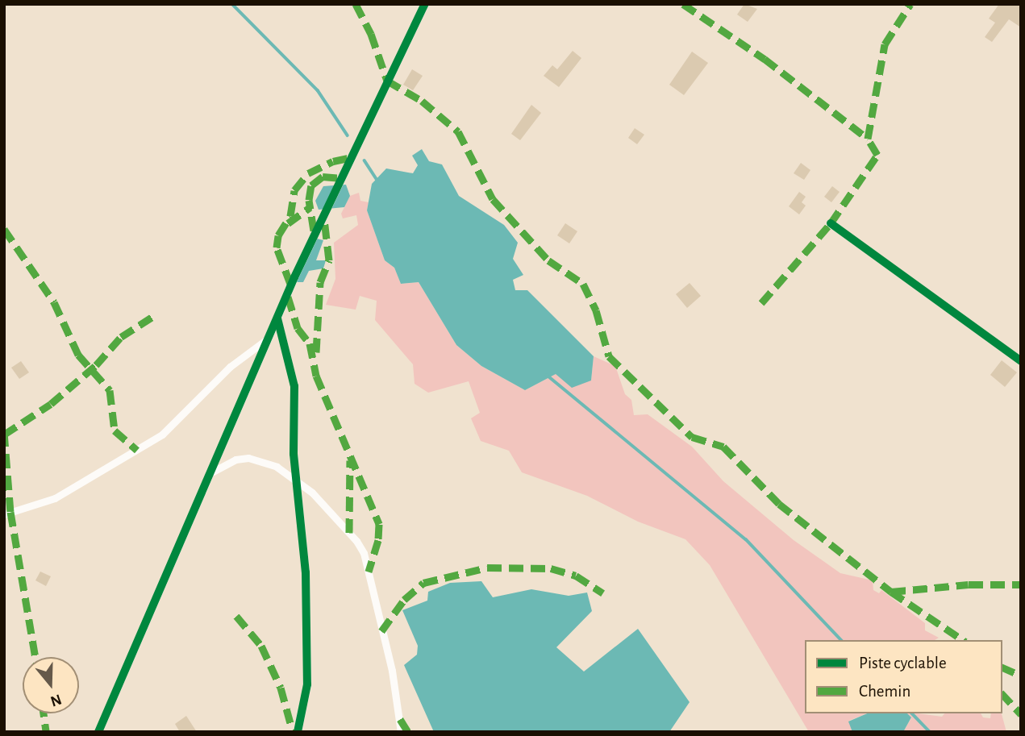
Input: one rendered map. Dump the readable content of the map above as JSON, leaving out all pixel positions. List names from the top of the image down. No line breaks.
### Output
{"legend":["Piste cyclable","Chemin"],"north":"bottom"}
